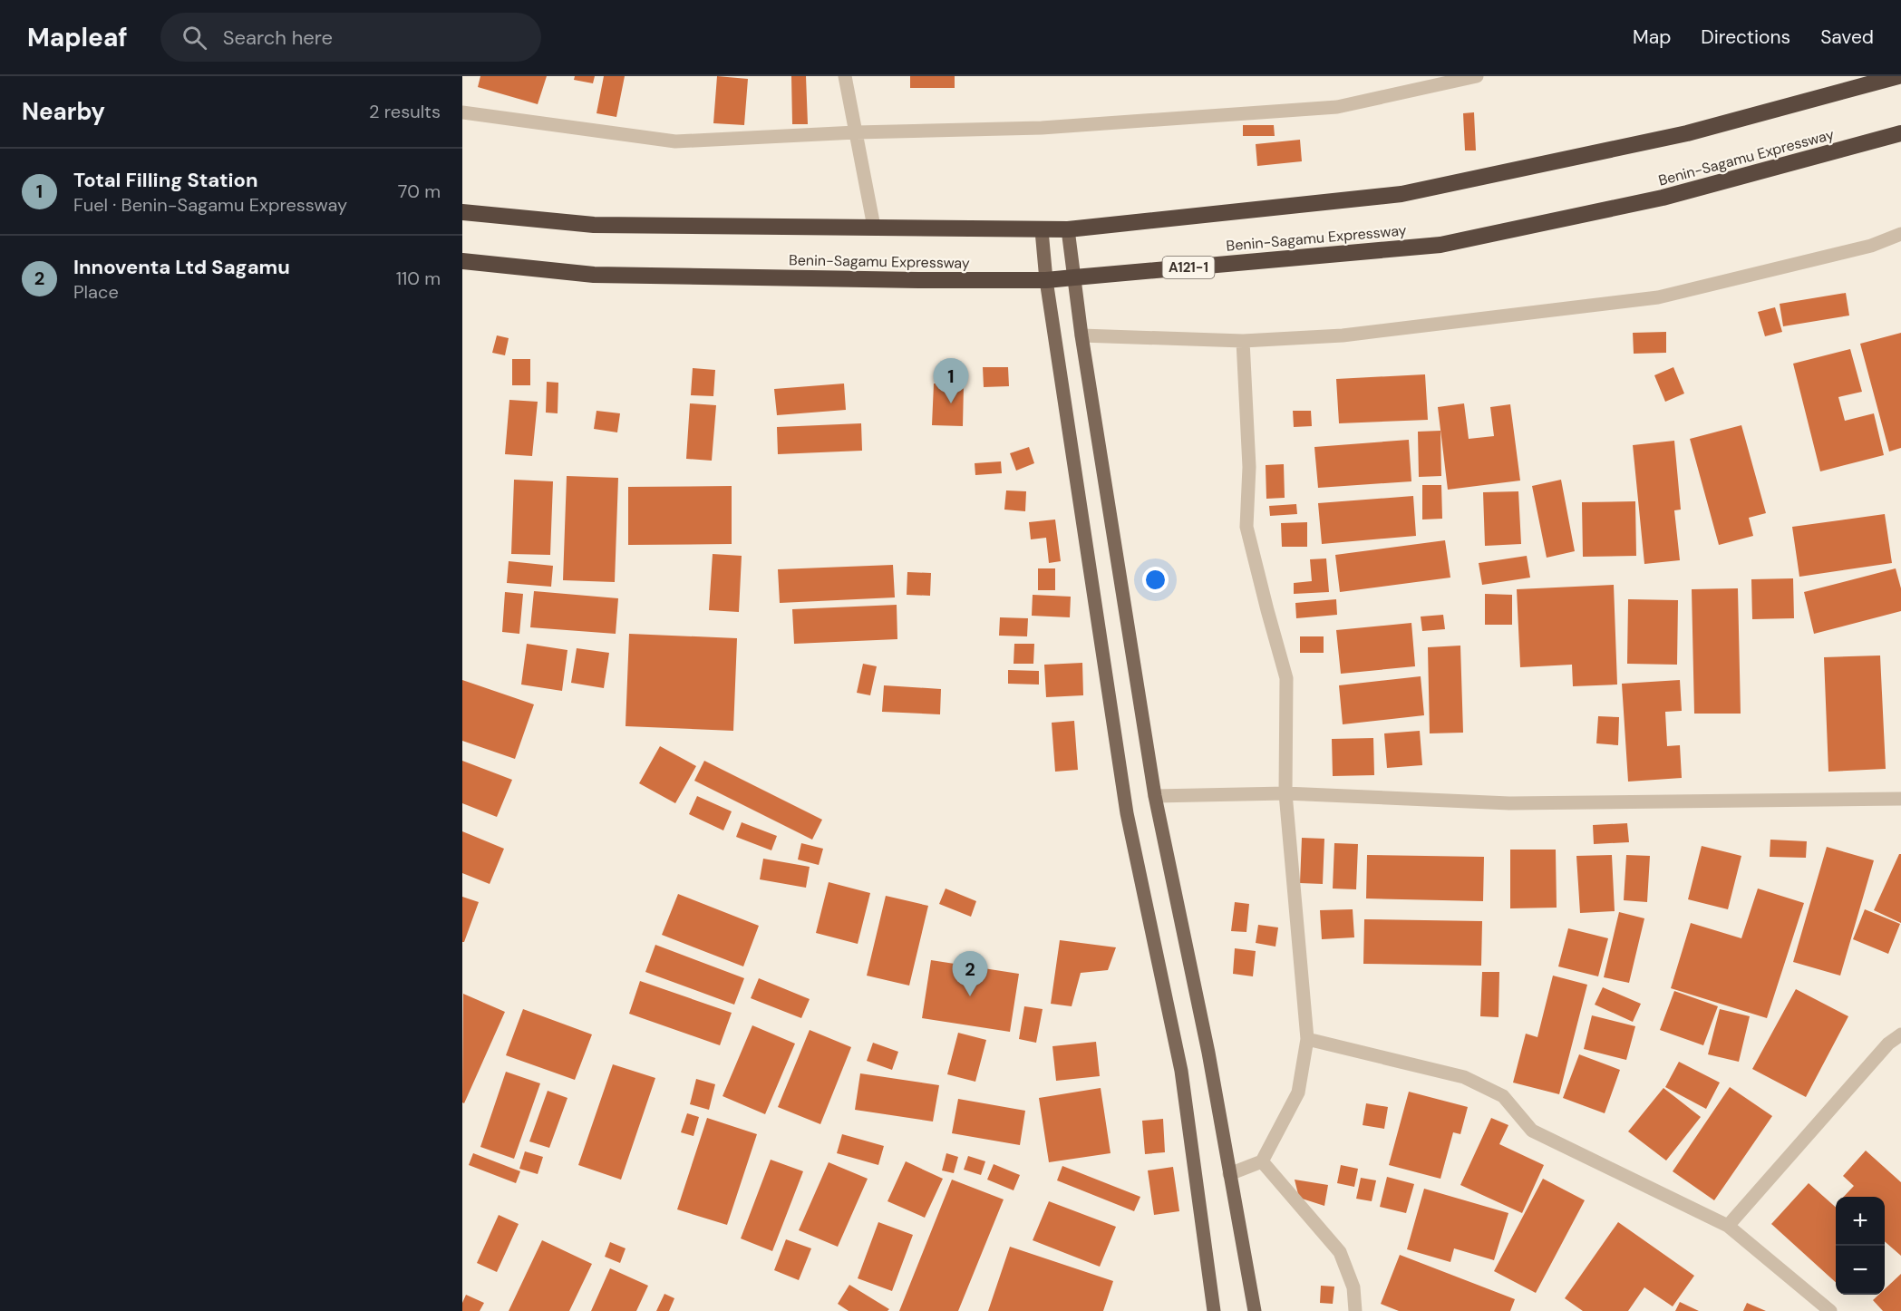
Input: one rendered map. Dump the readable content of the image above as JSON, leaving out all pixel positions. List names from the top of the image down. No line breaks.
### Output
{"streets":{"highway":["Benin-Sagamu Expressway","A121-1"]},"page":{"header":"Mapleaf","search":"Search here","nav":["Map","Directions","Saved"],"heading":["Nearby","2 results"],"list":[{"mark":"1","name":"Total Filling Station","note":"Fuel · Benin-Sagamu Expressway","value":"70 m"},{"mark":"2","name":"Innoventa Ltd Sagamu","note":"Place","value":"110 m"}],"pins":["1","2"],"map_buttons":["+","−"]}}
